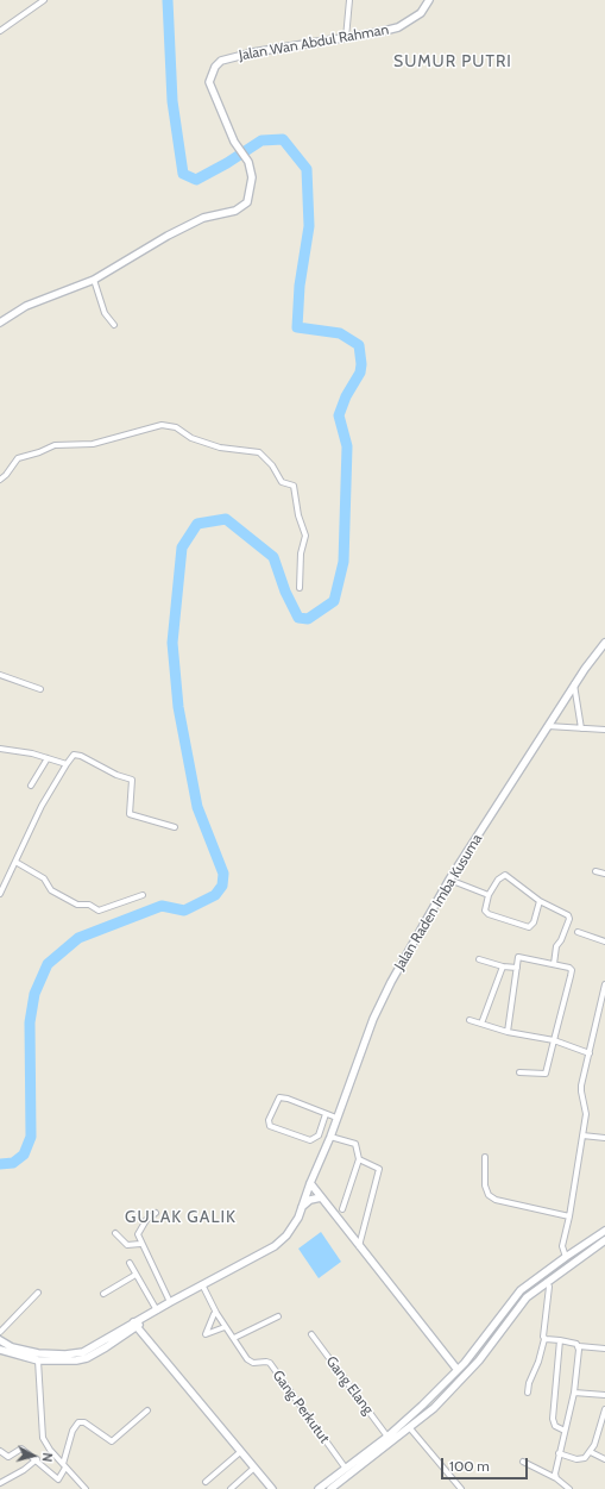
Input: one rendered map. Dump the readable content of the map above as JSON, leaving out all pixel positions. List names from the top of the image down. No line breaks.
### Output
{"streets":{"street":["Jalan Wan Abdul Rahman","Jalan Raden Imba Kusuma","Gang Elang","Gang Perkutut"]},"crossings":[["Jalan Raden Imba Kusuma","Gang Perkutut"]],"districts":["SUMUR PUTRI","GULAK GALIK"],"scale_bar":"100 m","north":"right"}
